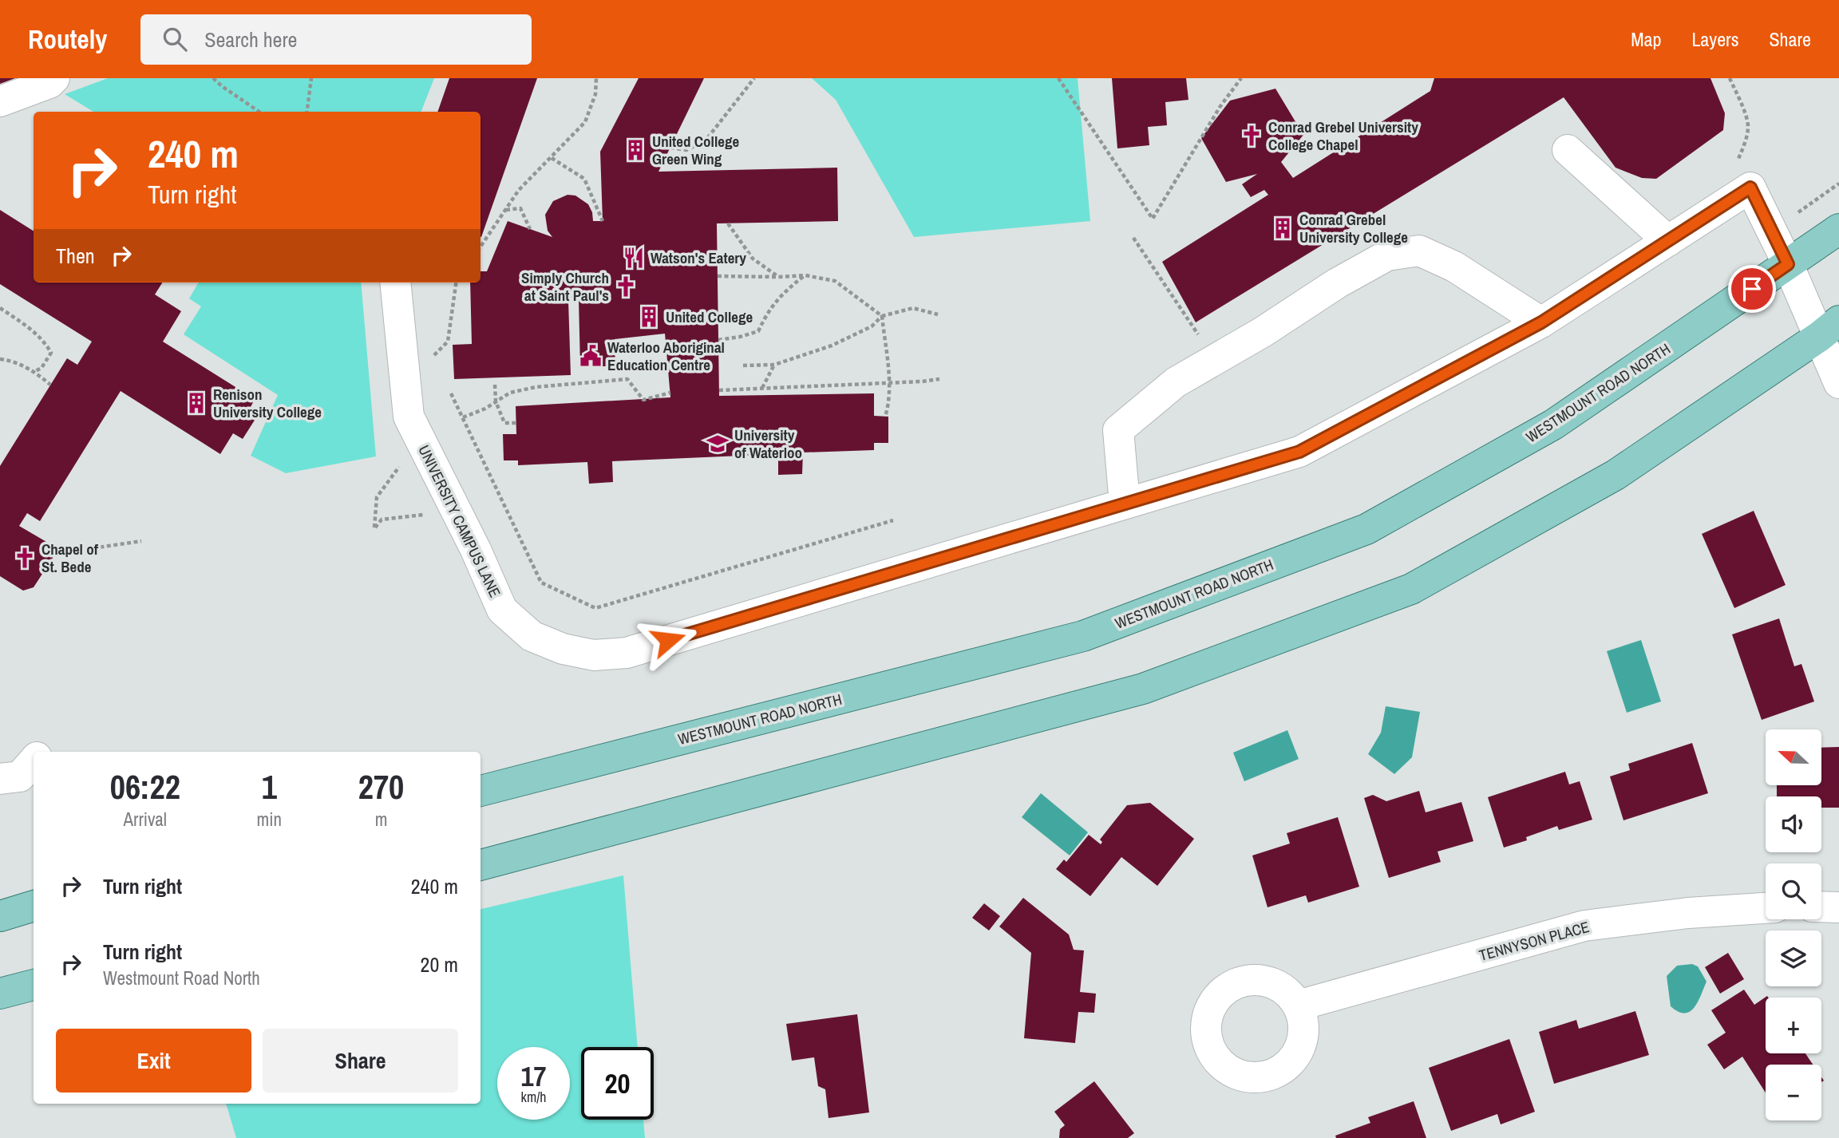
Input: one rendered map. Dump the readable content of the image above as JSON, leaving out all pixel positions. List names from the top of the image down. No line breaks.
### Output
{"streets":{"main road":["WESTMOUNT ROAD NORTH"],"street":["UNIVERSITY CAMPUS LANE","TENNYSON PLACE"]},"places":{"church":["Conrad Grebel University College Chapel","Simply Church at Saint Paul's","Chapel of St. Bede"],"building":["United College Green Wing","Conrad Grebel University College","United College","Renison University College"],"restaurant":["Watson's Eatery"],"public building":["Waterloo Aboriginal Education Centre"],"school or university":["University of Waterloo"]},"north":"left","page":{"header":"Routely","search":"Search here","nav":["Map","Layers","Share"],"turn":["240 m","Turn right"],"then":"Then","map_buttons":["+","−"],"eta":["06:22","Arrival","1","min","270","m"],"list":[{"name":"Turn right","value":"240 m"},{"name":"Turn right","note":"Westmount Road North","value":"20 m"}],"buttons":["Exit","Share"],"speed":"17 km/h","limit":"20"}}
